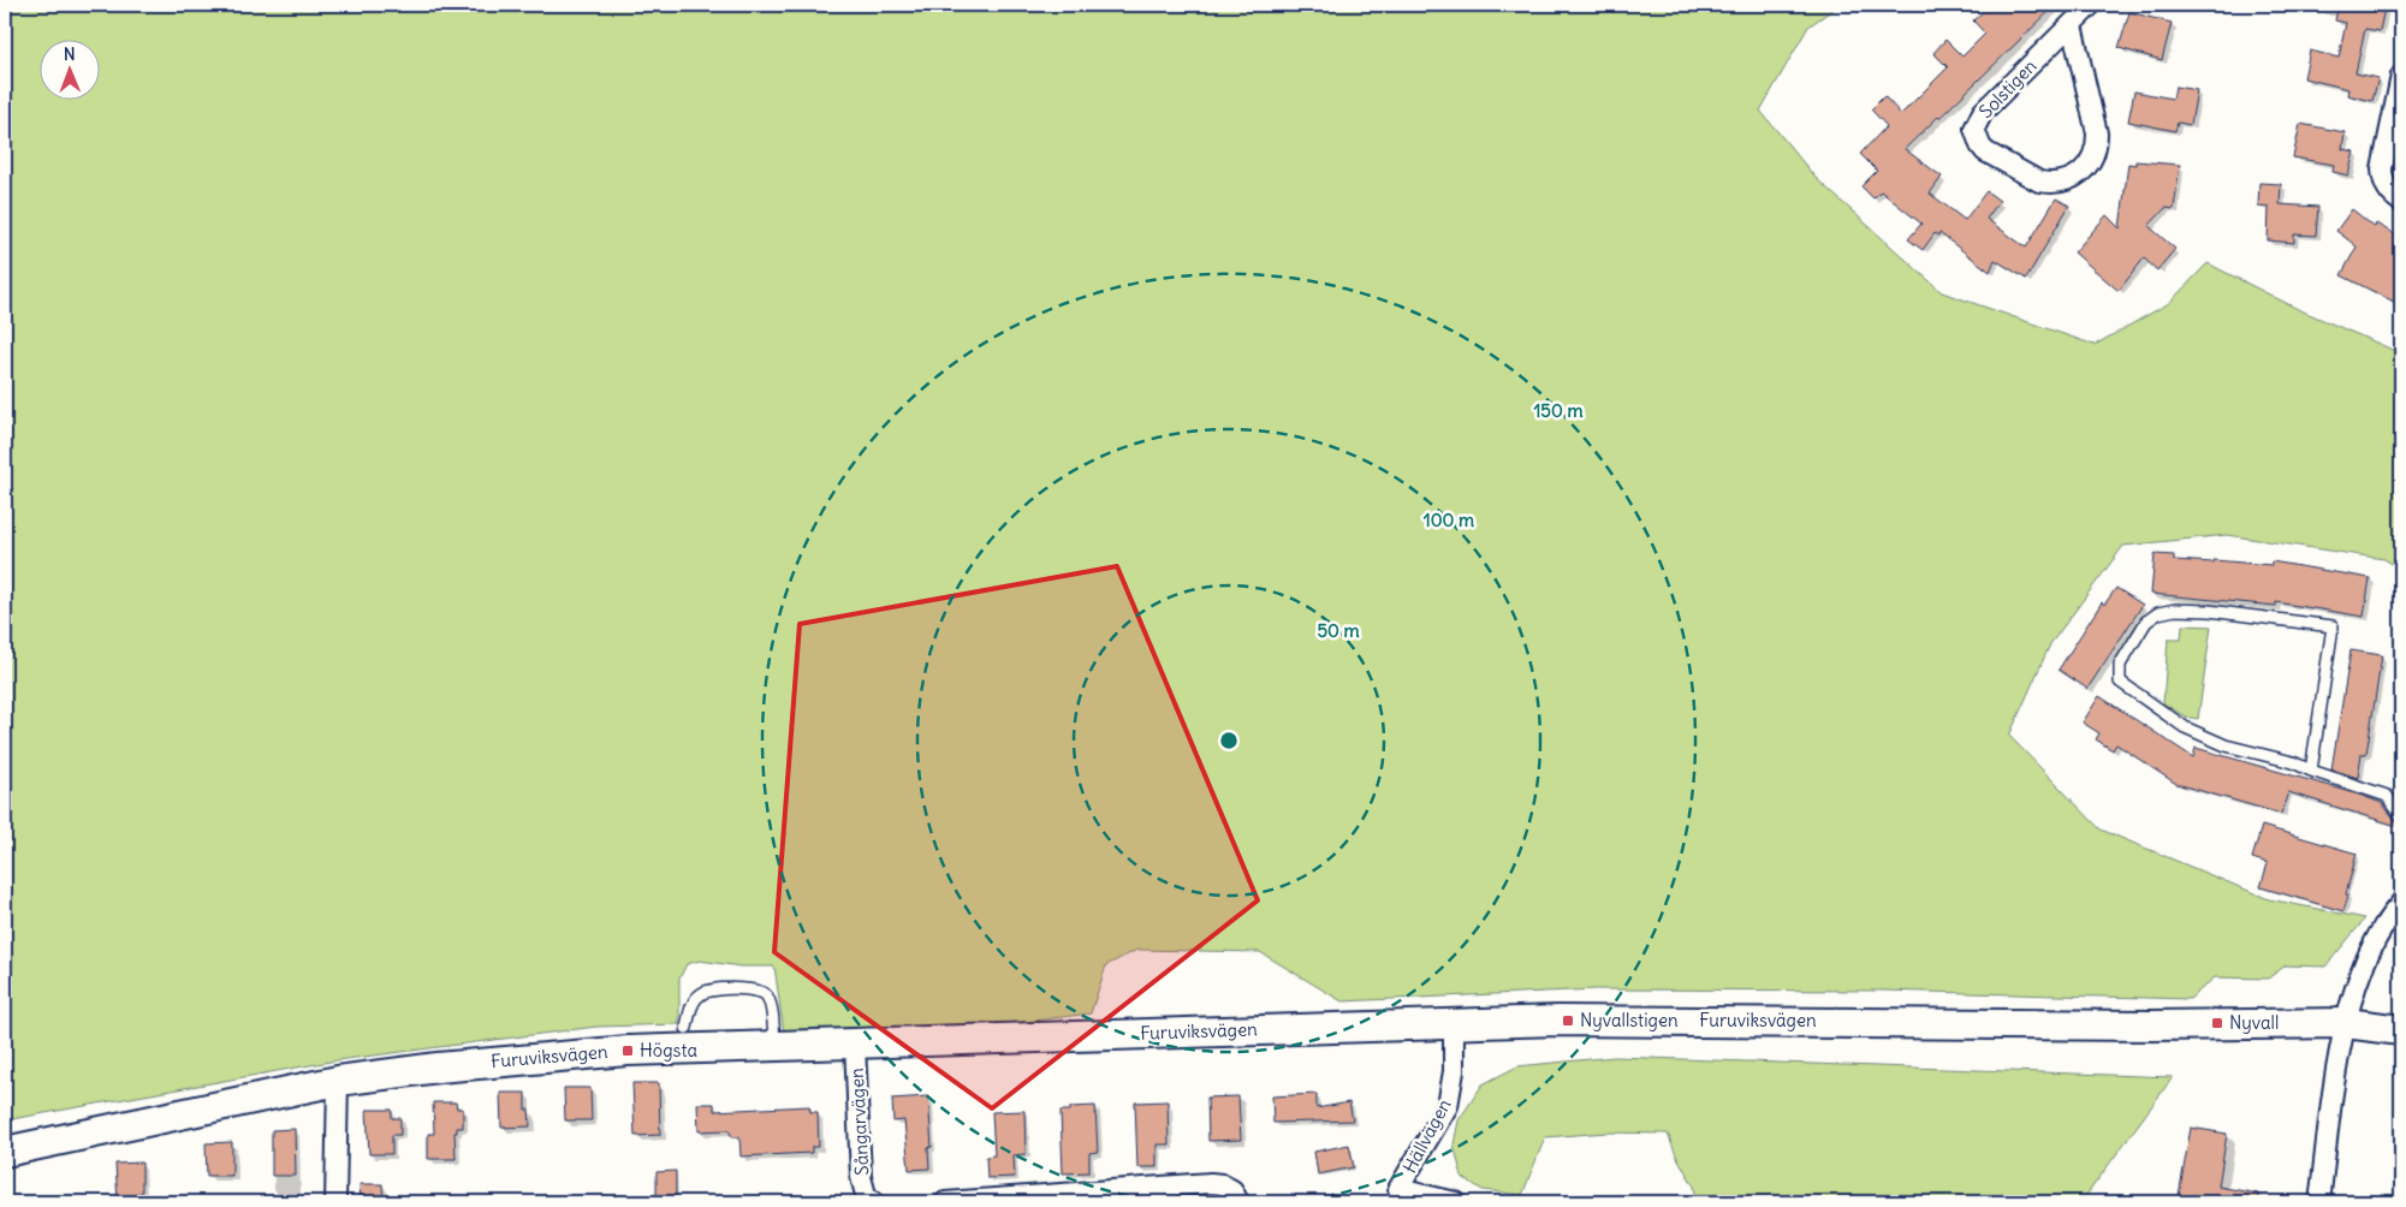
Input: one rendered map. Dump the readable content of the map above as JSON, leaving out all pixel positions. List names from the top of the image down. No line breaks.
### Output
{"streets":{"main road":["Furuviksvägen"],"street":["Solstigen","Sångarvägen","Hällvägen"]},"crossings":[["Furuviksvägen","Sångarvägen"],["Furuviksvägen","Hällvägen"]],"places":{"transit":["Nyvallstigen","Nyvall","Högsta"]},"north":"top","rings":["150 m","100 m","50 m"]}
